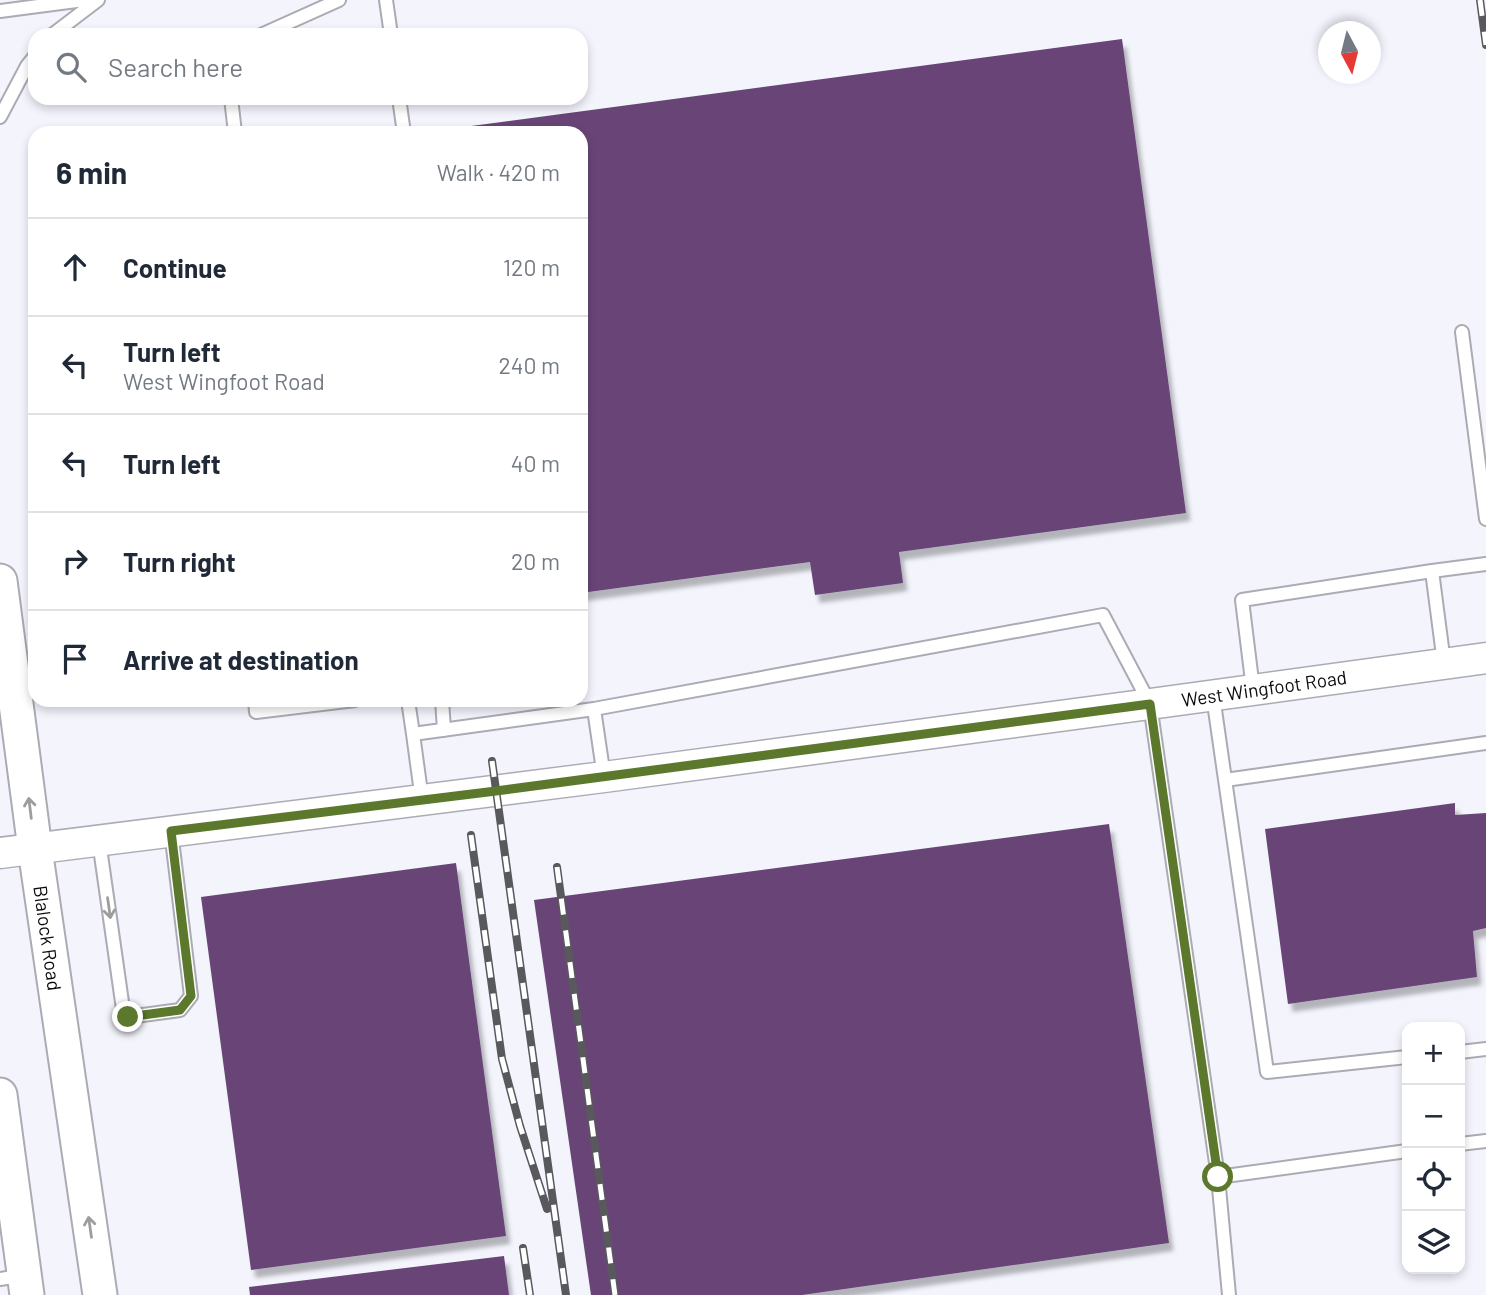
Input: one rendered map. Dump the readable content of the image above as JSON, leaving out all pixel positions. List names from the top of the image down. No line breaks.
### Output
{"streets":{"main road":["Blalock Road"],"street":["West Wingfoot Road"]},"crossings":[["West Wingfoot Road","Blalock Road"]],"one_way":["Blalock Road"],"north":"bottom","page":{"search":"Search here","heading":["6 min","Walk · 420 m"],"list":[["Continue","120 m"],["Turn left","West Wingfoot Road","240 m"],["Turn left","40 m"],["Turn right","20 m"],"Arrive at destination"],"map_buttons":["+","−"]}}
